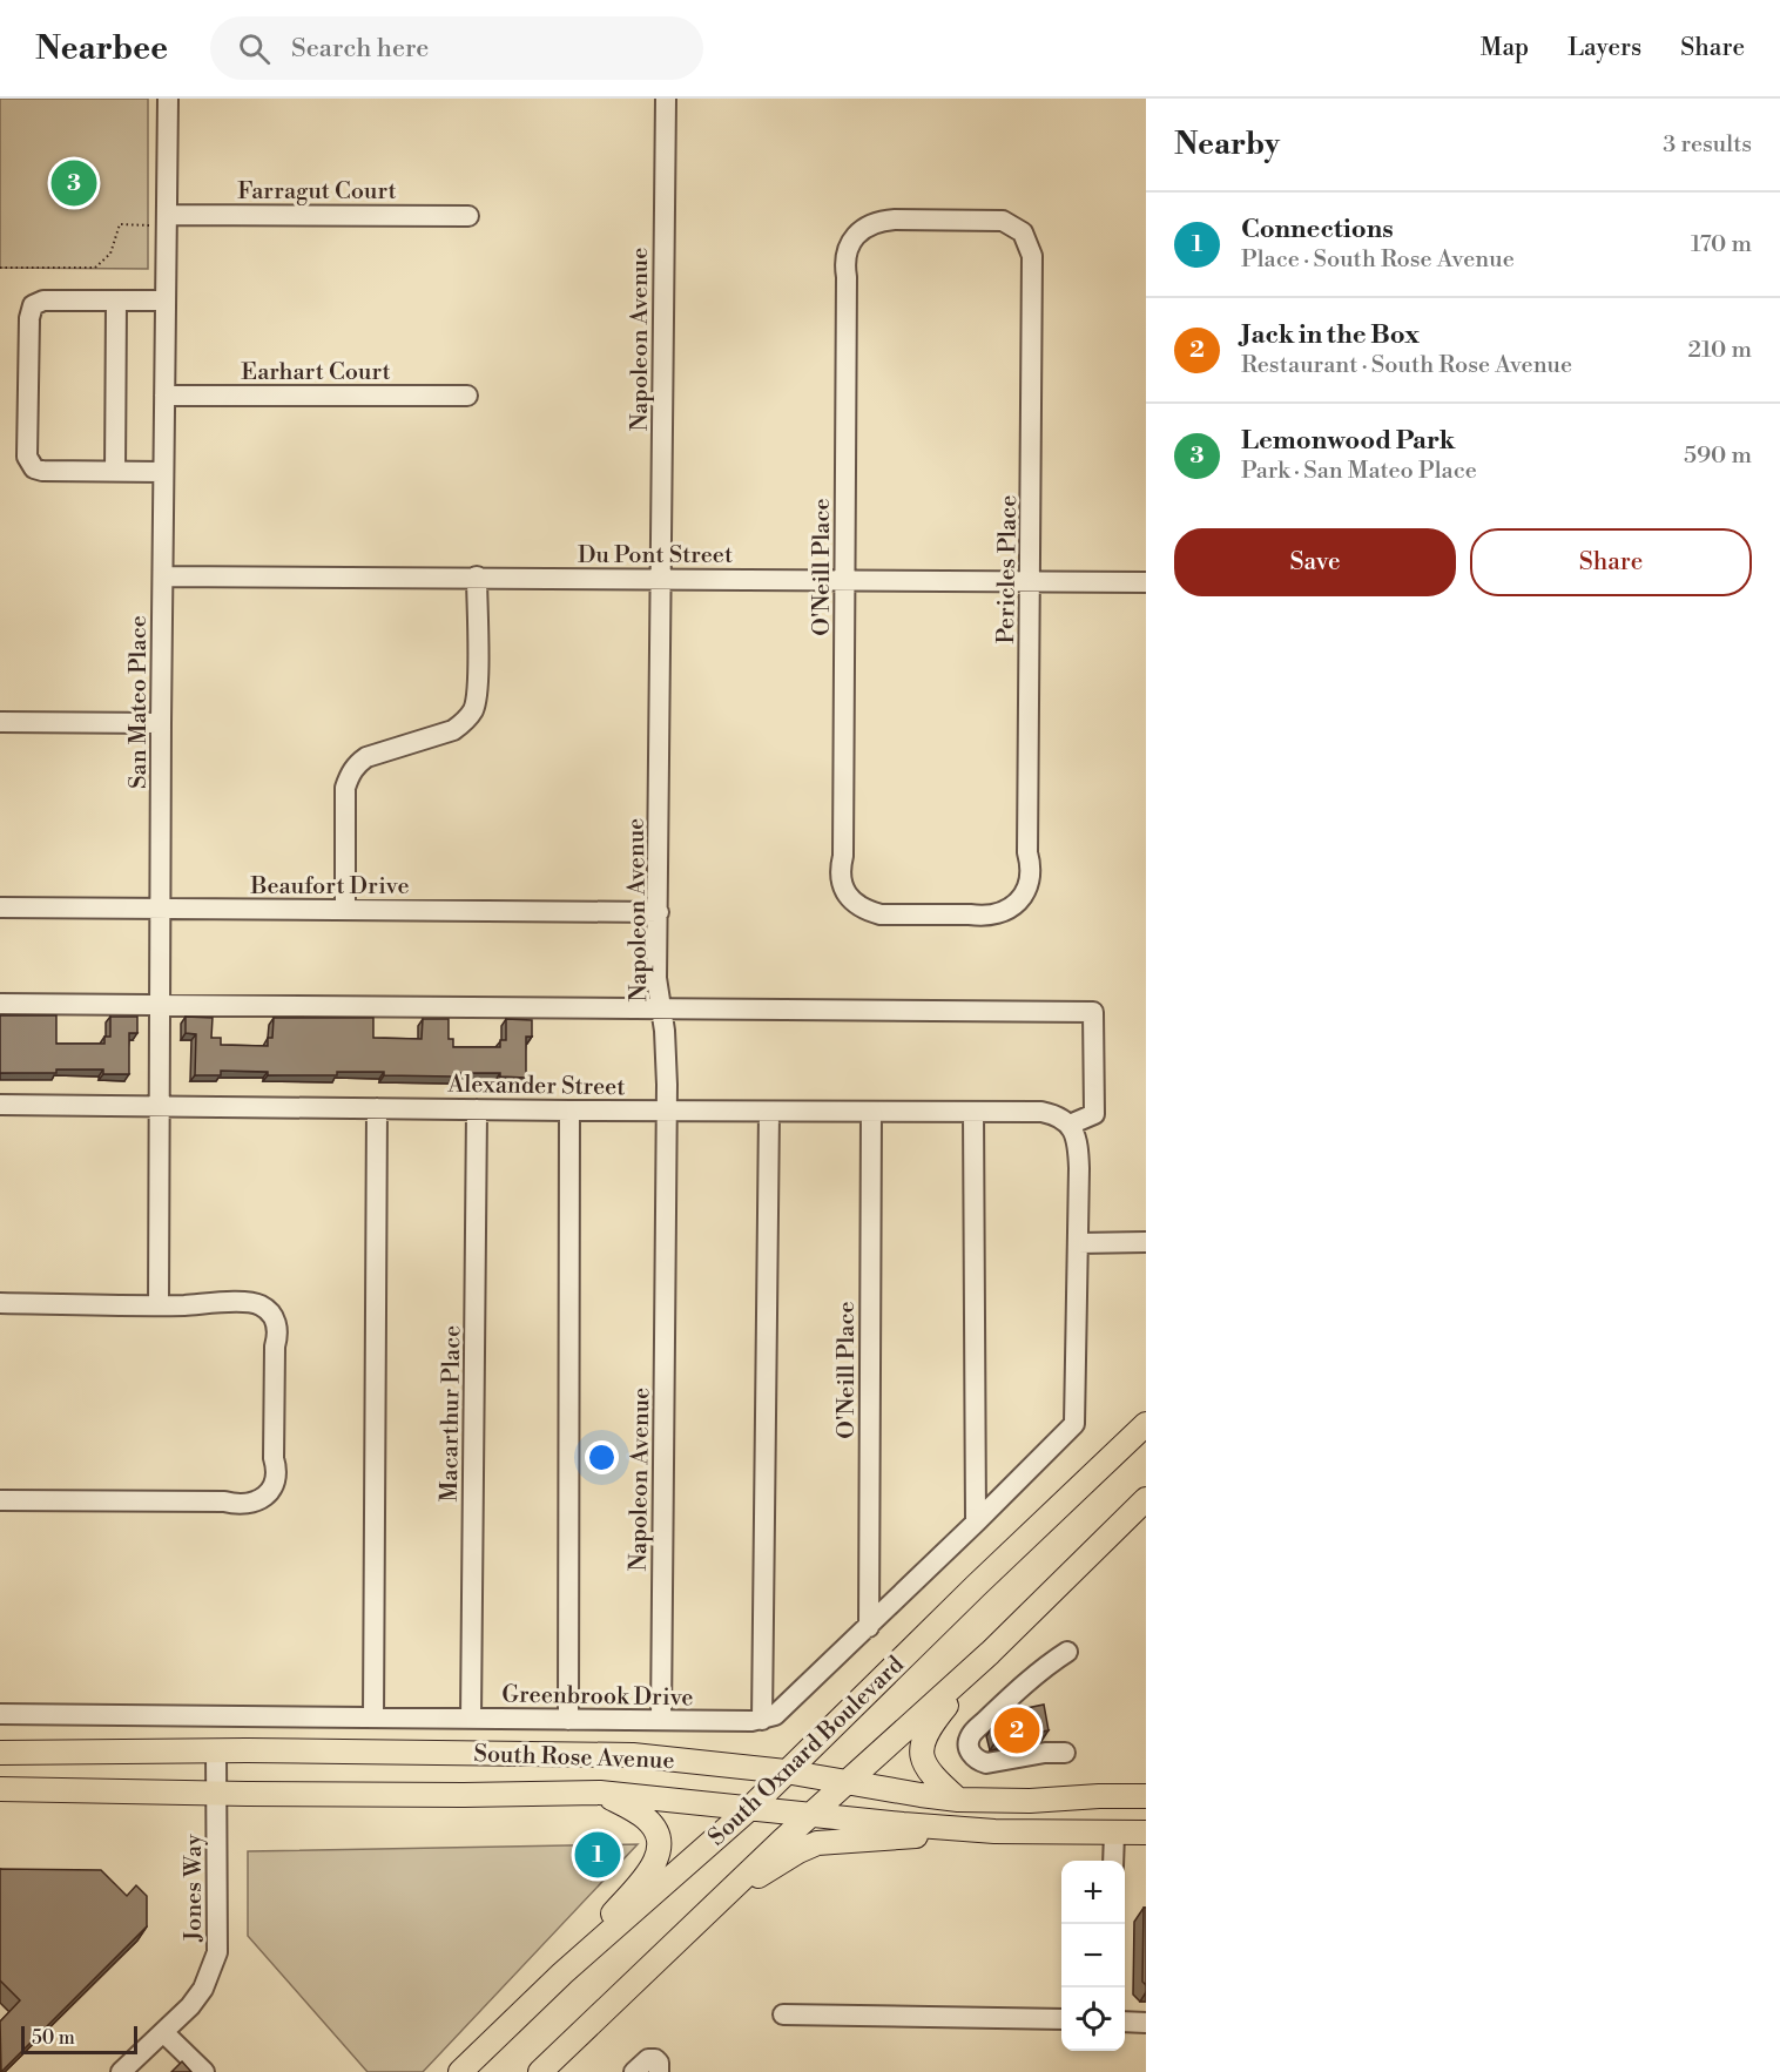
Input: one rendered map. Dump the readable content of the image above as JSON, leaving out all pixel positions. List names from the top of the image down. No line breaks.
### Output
{"streets":{"main road":["South Oxnard Boulevard","South Rose Avenue"],"street":["Farragut Court","Napoleon Avenue","Earhart Court","Du Pont Street","O'Neill Place","Pericles Place","San Mateo Place","Beaufort Drive","Alexander Street","Macarthur Place","Greenbrook Drive","Jones Way"]},"crossings":[["Farragut Court","San Mateo Place"],["Napoleon Avenue","Du Pont Street"],["Napoleon Avenue","Beaufort Drive"],["Napoleon Avenue","Alexander Street"],["Napoleon Avenue","Greenbrook Drive"],["Earhart Court","San Mateo Place"],["Du Pont Street","O'Neill Place"],["Du Pont Street","Pericles Place"],["Du Pont Street","San Mateo Place"],["O'Neill Place","Pericles Place"],["O'Neill Place","Alexander Street"],["San Mateo Place","Beaufort Drive"],["San Mateo Place","Alexander Street"],["Alexander Street","Macarthur Place"],["Macarthur Place","Greenbrook Drive"],["South Oxnard Boulevard","South Rose Avenue"],["South Rose Avenue","Jones Way"]],"scale_bar":"50 m","page":{"header":"Nearbee","search":"Search here","nav":["Map","Layers","Share"],"heading":["Nearby","3 results"],"pins":["3","2","1"],"list":[{"mark":"1","name":"Connections","note":"Place · South Rose Avenue","value":"170 m"},{"mark":"2","name":"Jack in the Box","note":"Restaurant · South Rose Avenue","value":"210 m"},{"mark":"3","name":"Lemonwood Park","note":"Park · San Mateo Place","value":"590 m"}],"buttons":["Save","Share"],"map_buttons":["+","−"],"scale":"50 m"}}
